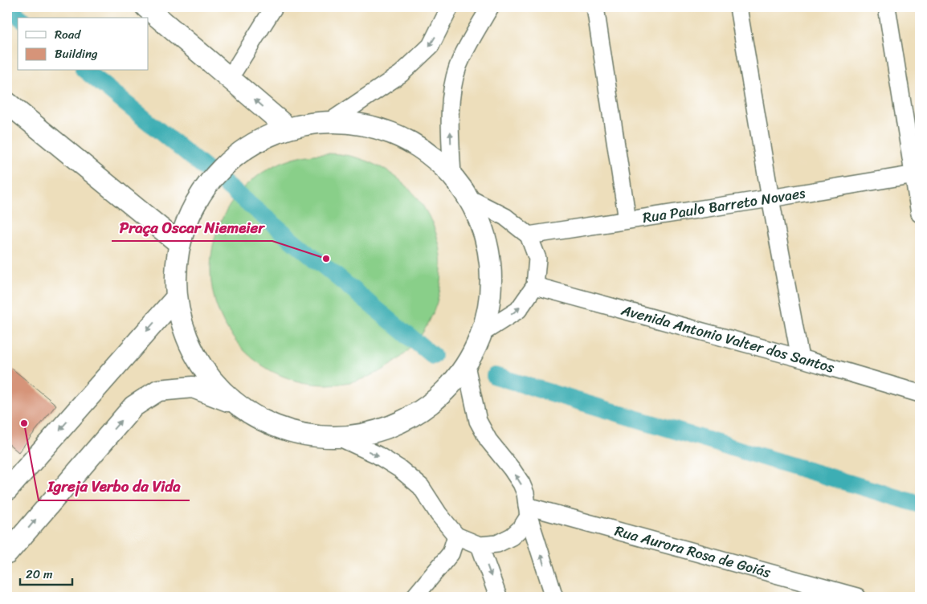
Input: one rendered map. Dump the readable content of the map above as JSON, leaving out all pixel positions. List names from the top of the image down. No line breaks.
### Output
{"streets":{"street":["Rua Paulo Barreto Novaes","Avenida Antonio Valter dos Santos","Rua Aurora Rosa de Goiás"]},"places":["Praça Oscar Niemeier","Igreja Verbo da Vida"],"legend":["Road","Building"],"scale_bar":"20 m"}
